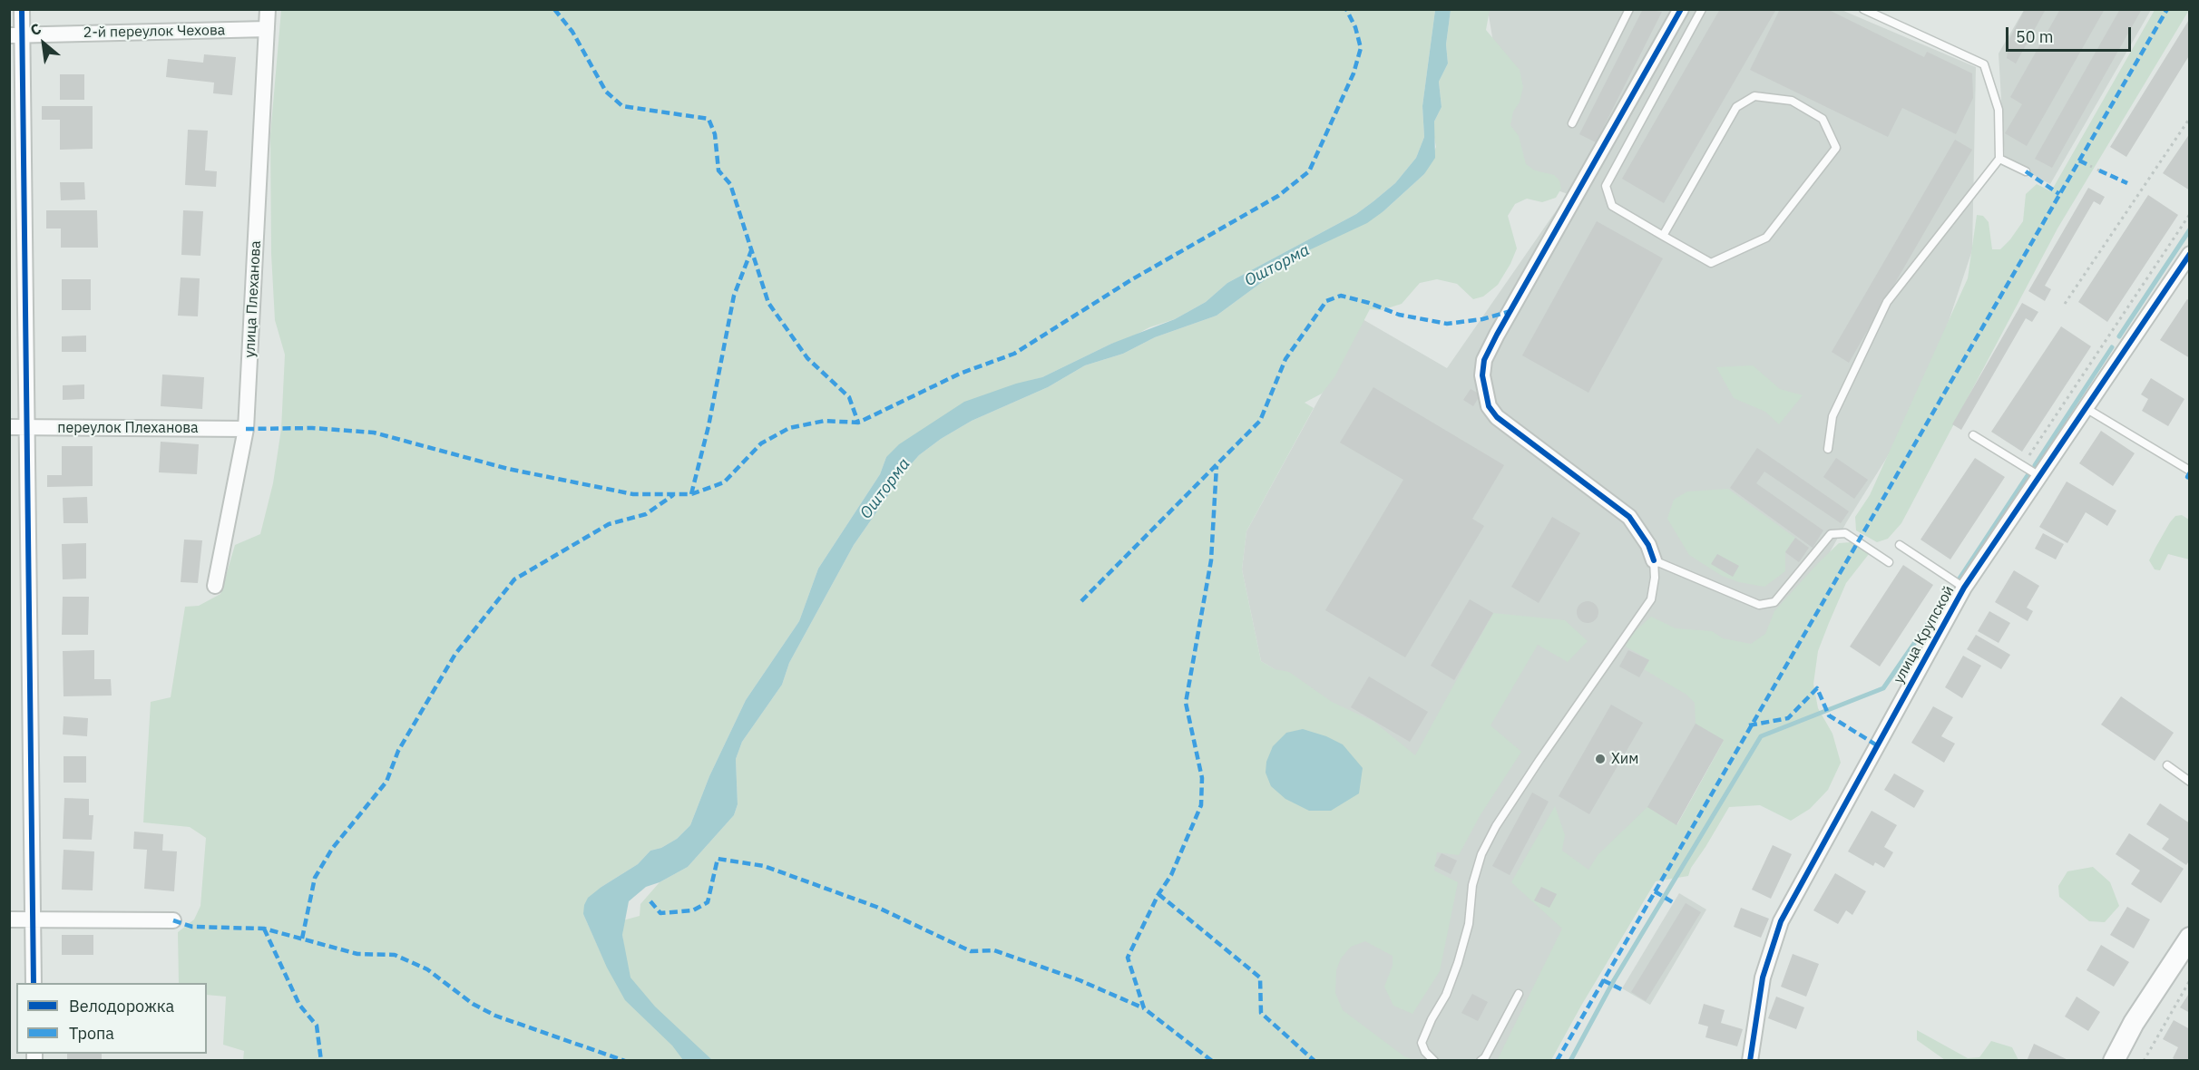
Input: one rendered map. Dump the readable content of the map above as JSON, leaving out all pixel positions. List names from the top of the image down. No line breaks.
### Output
{"streets":{"street":["2-й переулок Чехова","улица Плеханова","переулок Плеханова","улица Крупской"]},"crossings":[["2-й переулок Чехова","улица Плеханова"],["улица Плеханова","переулок Плеханова"]],"water":["Ошторма"],"places":["Хим"],"legend":["Велодорожка","Тропа"],"scale_bar":"50 m","north":"top left"}
